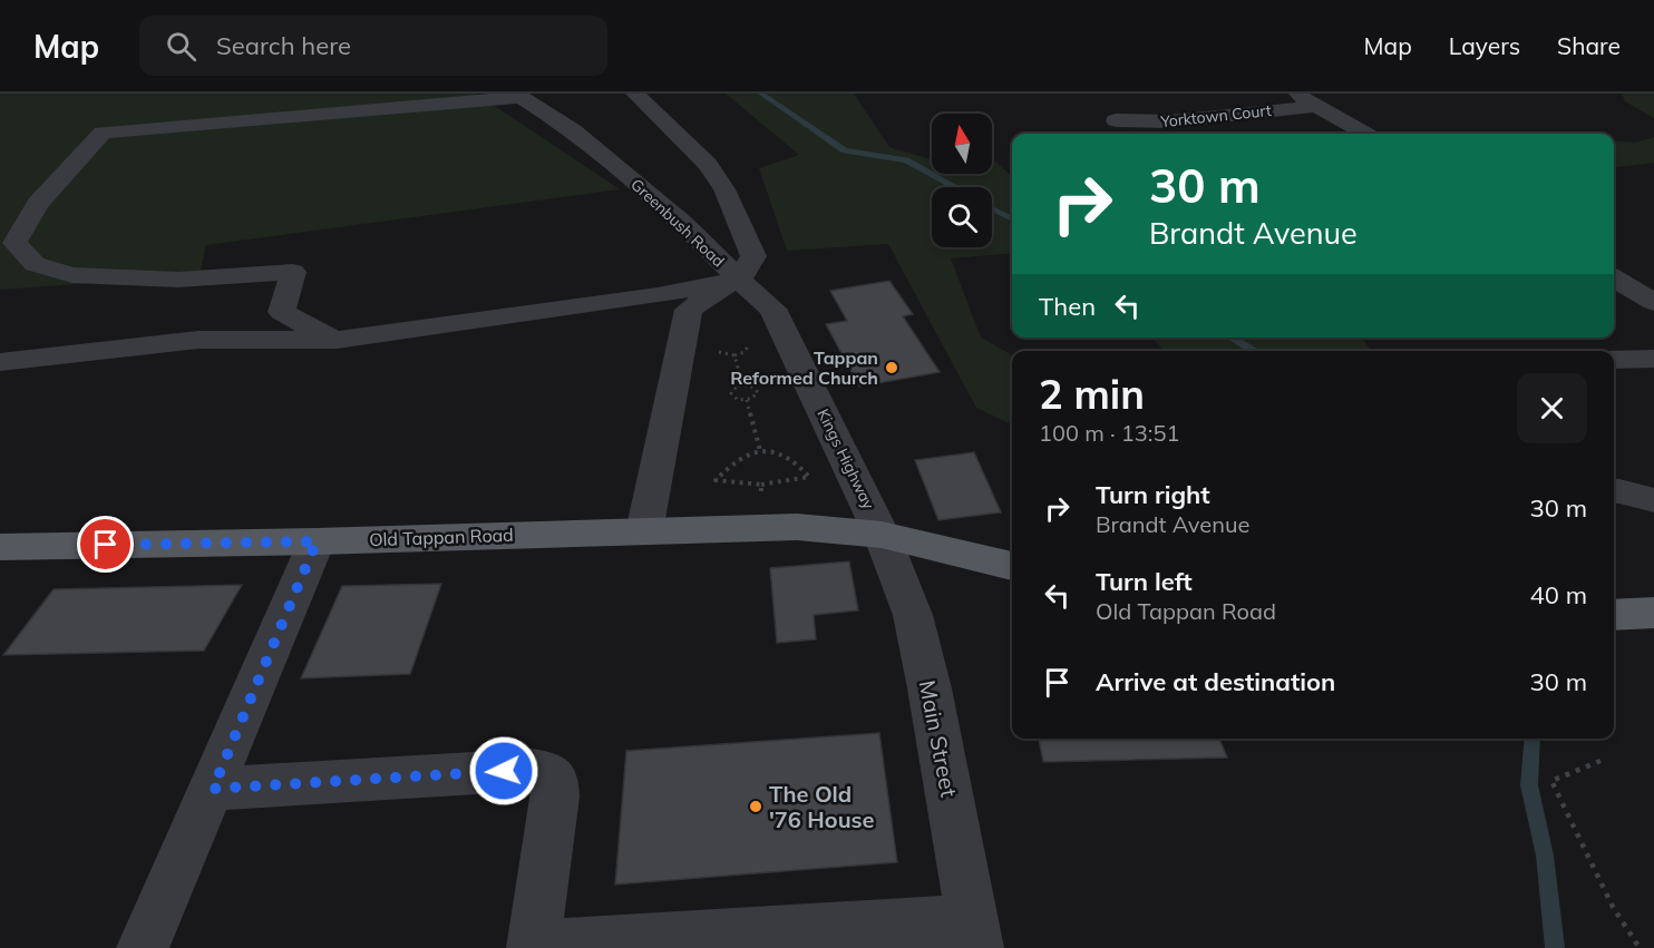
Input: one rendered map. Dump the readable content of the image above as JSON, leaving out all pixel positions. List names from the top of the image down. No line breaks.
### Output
{"streets":{"main road":["Old Tappan Road"],"street":["Yorktown Court","Greenbush Road","Kings Highway","Main Street"]},"crossings":[["Greenbush Road","Kings Highway"],["Greenbush Road","Old Tappan Road"],["Kings Highway","Old Tappan Road"],["Kings Highway","Main Street"],["Old Tappan Road","Main Street"]],"places":["Tappan Reformed Church","The Old '76 House"],"north":"top","page":{"header":"Map","search":"Search here","nav":["Map","Layers","Share"],"turn":["30 m","Brandt Avenue"],"then":"Then","heading":["2 min","100 m · 13:51"],"list":[{"name":"Turn right","note":"Brandt Avenue","value":"30 m"},{"name":"Turn left","note":"Old Tappan Road","value":"40 m"},{"name":"Arrive at destination","value":"30 m"}]}}
